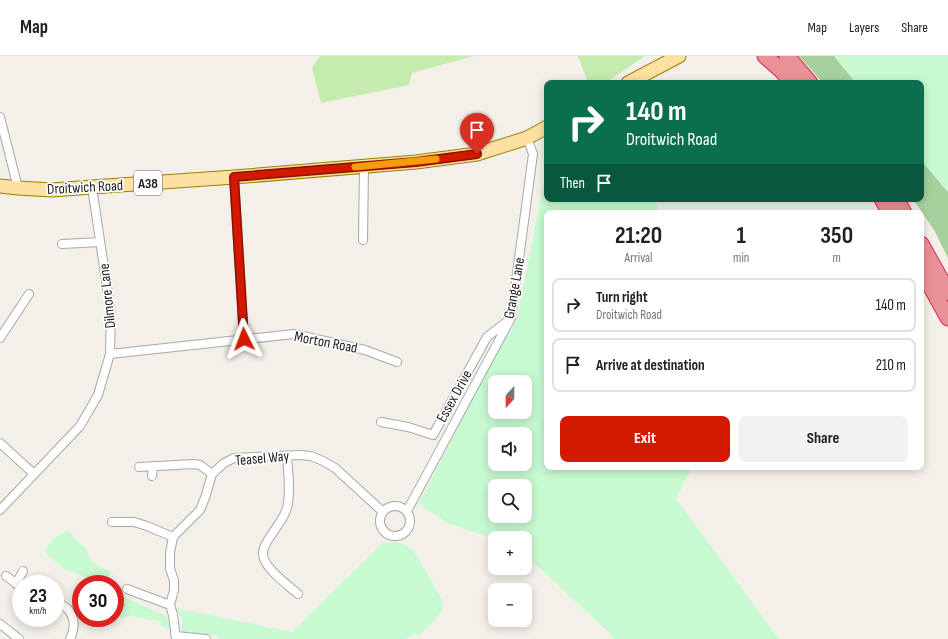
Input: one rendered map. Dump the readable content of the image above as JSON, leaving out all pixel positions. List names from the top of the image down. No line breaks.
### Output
{"streets":{"main road":["A38","Droitwich Road"],"street":["Grange Lane","Dilmore Lane","Morton Road","Essex Drive","Teasel Way"]},"crossings":[["Droitwich Road","Grange Lane"],["Droitwich Road","Dilmore Lane"],["Grange Lane","Essex Drive"],["Grange Lane","Teasel Way"],["Dilmore Lane","Morton Road"]],"north":"bottom","page":{"header":"Map","nav":["Map","Layers","Share"],"turn":["140 m","Droitwich Road"],"then":"Then","eta":["21:20","Arrival","1","min","350","m"],"list":[{"name":"Turn right","note":"Droitwich Road","value":"140 m"},{"name":"Arrive at destination","value":"210 m"}],"map_buttons":["+","−"],"buttons":["Exit","Share"],"speed":"23 km/h","limit":"30"}}
